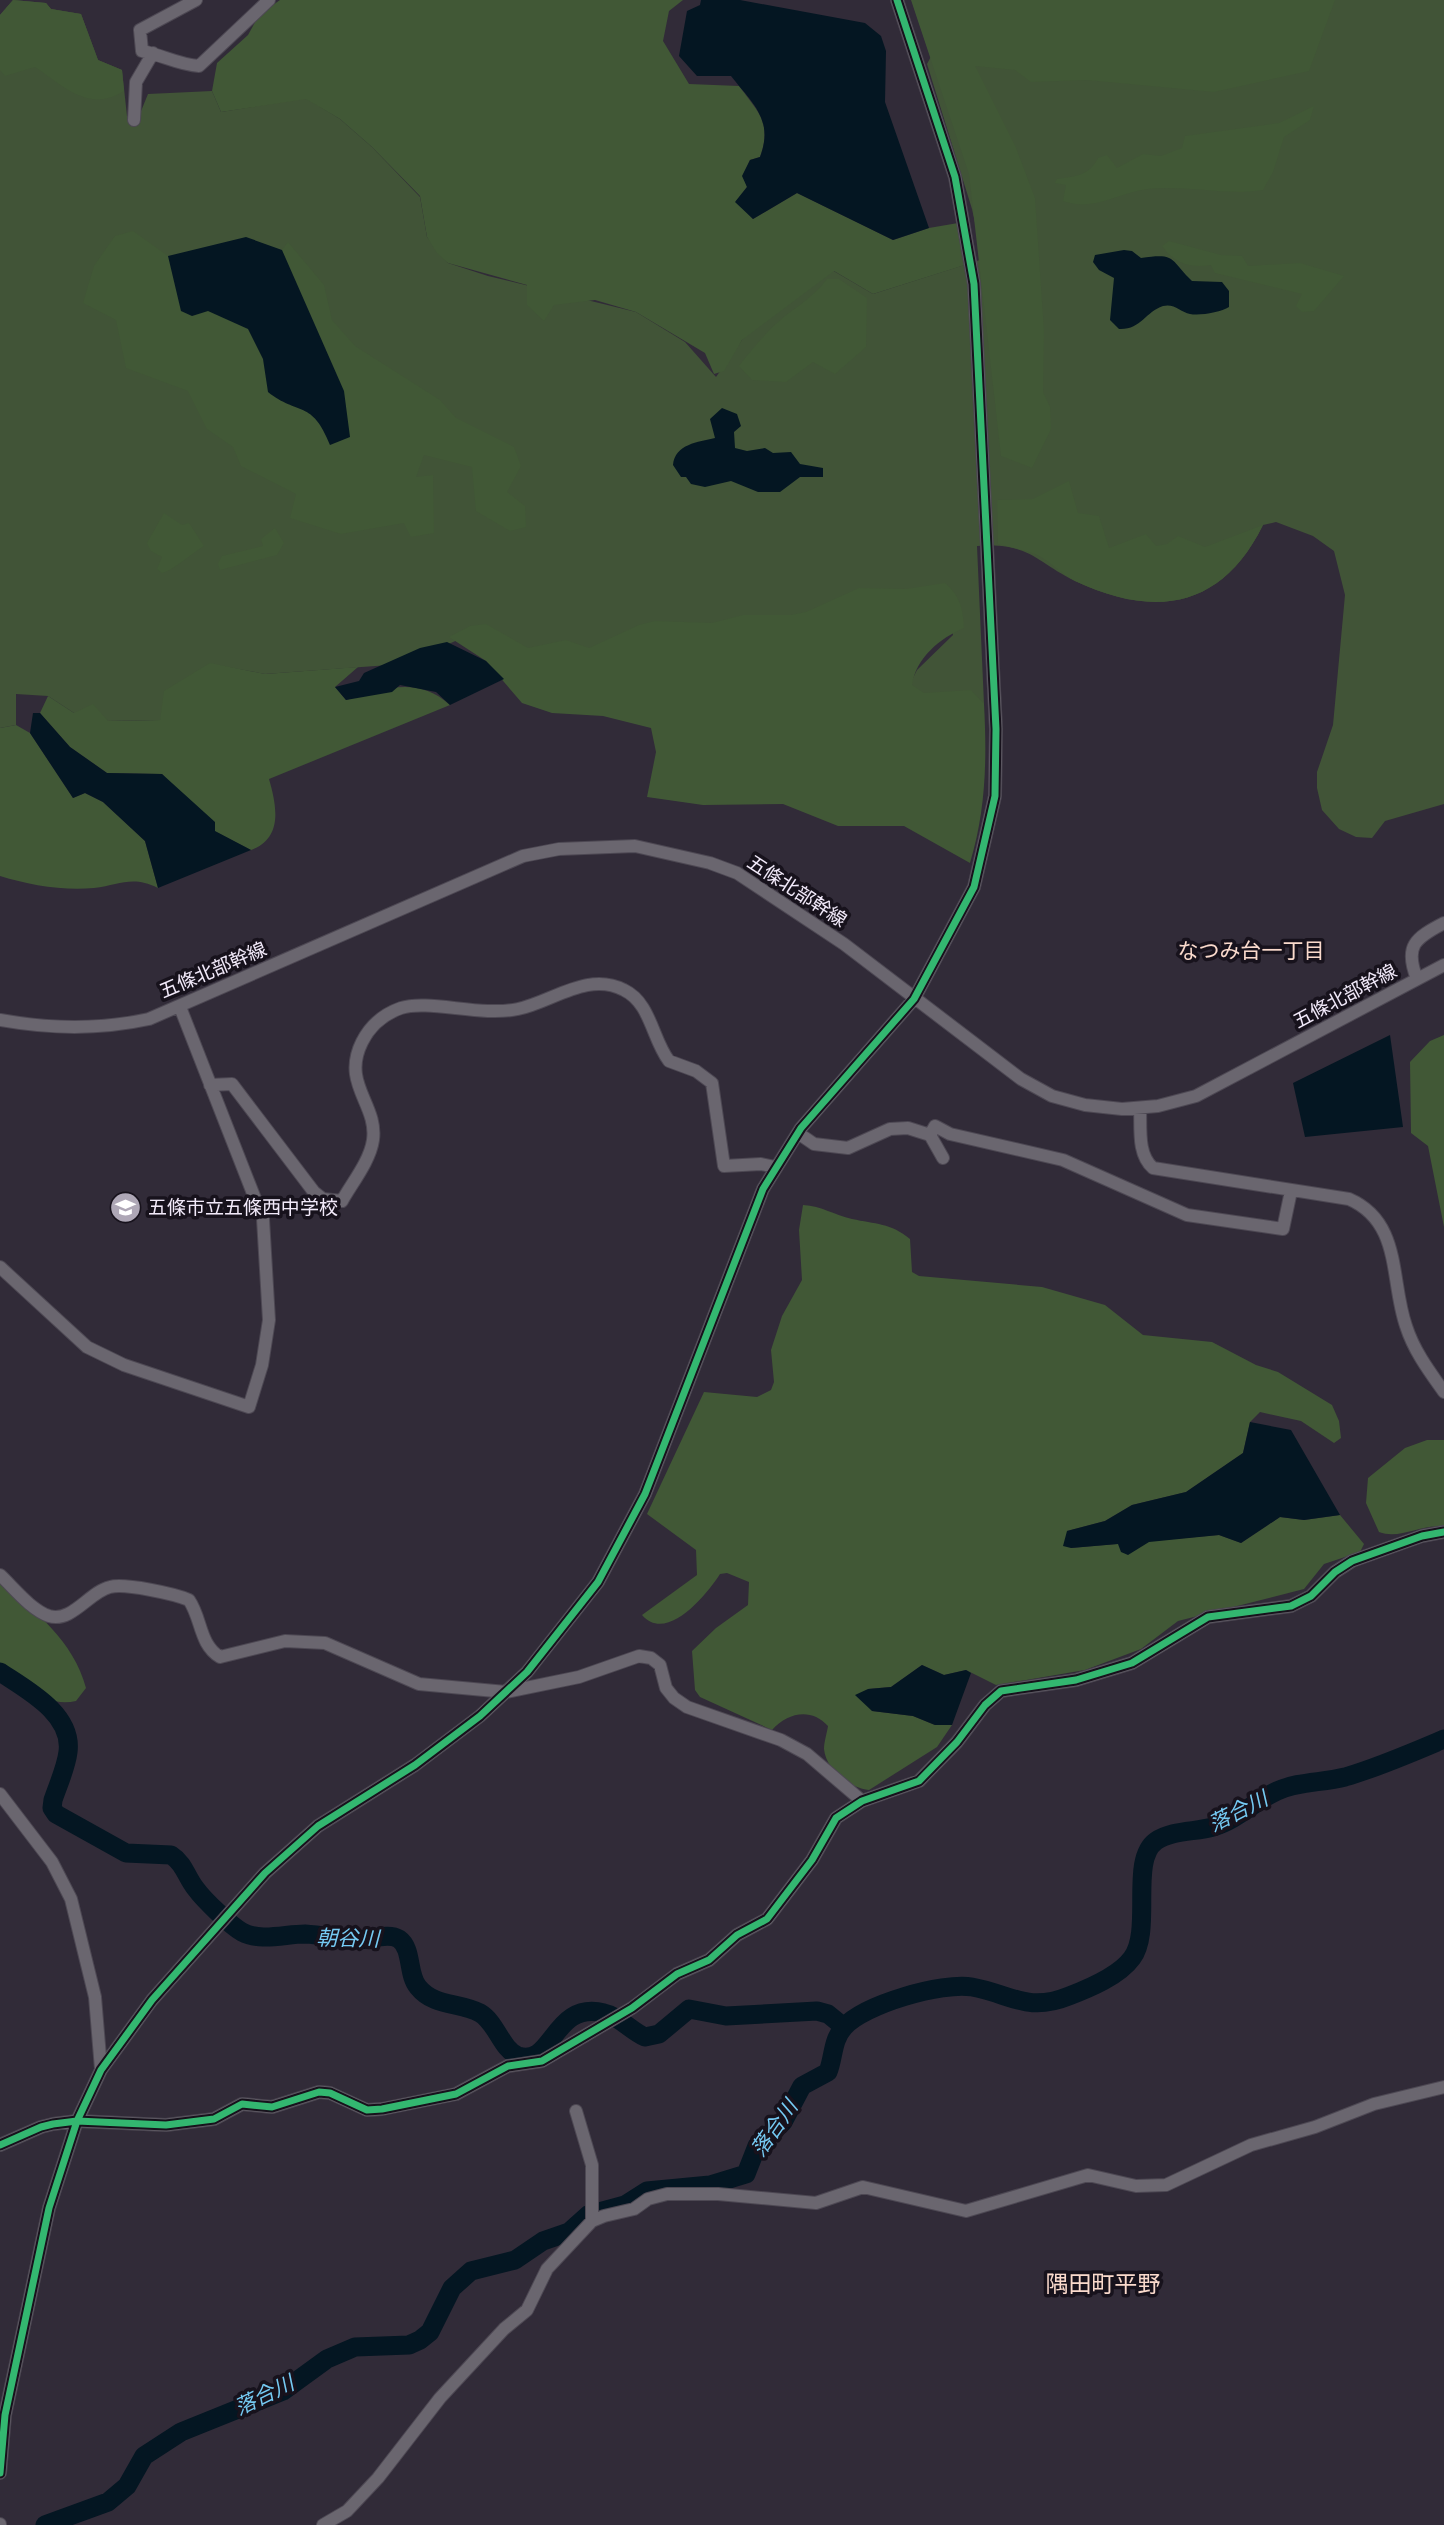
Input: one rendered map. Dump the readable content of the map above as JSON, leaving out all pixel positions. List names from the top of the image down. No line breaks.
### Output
{"streets":{"street":["五條北部幹線"]},"districts":["なつみ台一丁目","隅田町平野"],"water":["落合川","朝谷川"],"places":{"school or university":["五條市立五條西中学校"]}}
